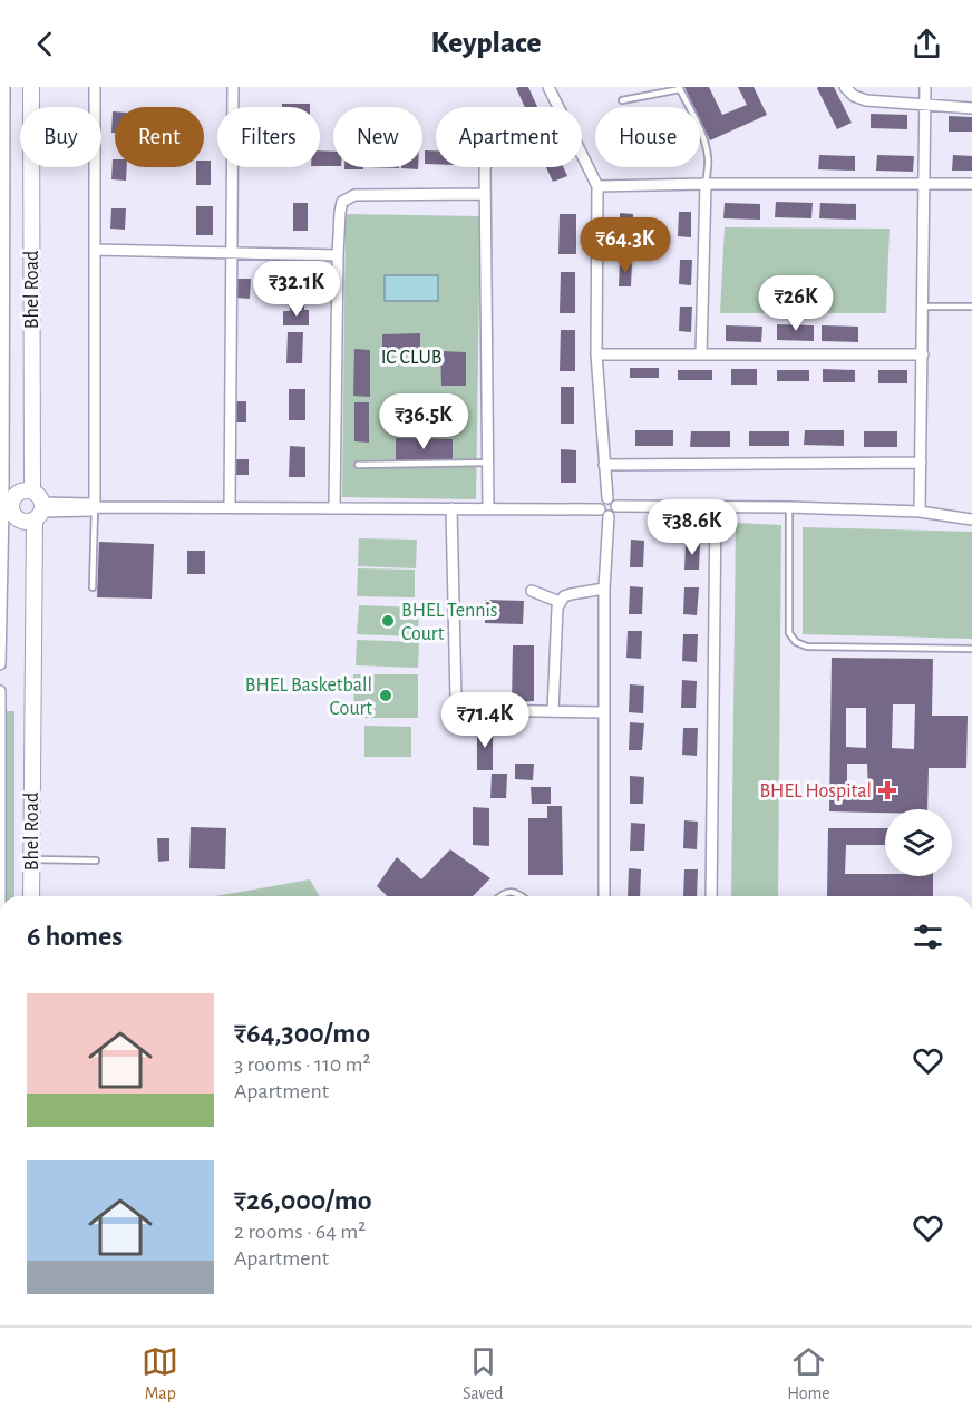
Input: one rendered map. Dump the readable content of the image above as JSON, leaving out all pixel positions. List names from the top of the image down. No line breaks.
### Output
{"streets":{"street":["Bhel Road"]},"parks":["IC CLUB"],"places":{"other":["BHEL Tennis Court","BHEL Basketball Court"],"health":["BHEL Hospital"]},"page":{"header":"Keyplace","chip":["Buy","Rent","Filters","New","Apartment","House"],"price":["₹64.3K","₹32.1K","₹26K","₹36.5K","₹38.6K","₹71.4K"],"heading":"6 homes","list":[{"name":"₹64,300/mo","note":"3 rooms · 110 m² · Apartment"},{"name":"₹26,000/mo","note":"2 rooms · 64 m² · Apartment"}],"tabs":["Map","Saved","Home"]}}
